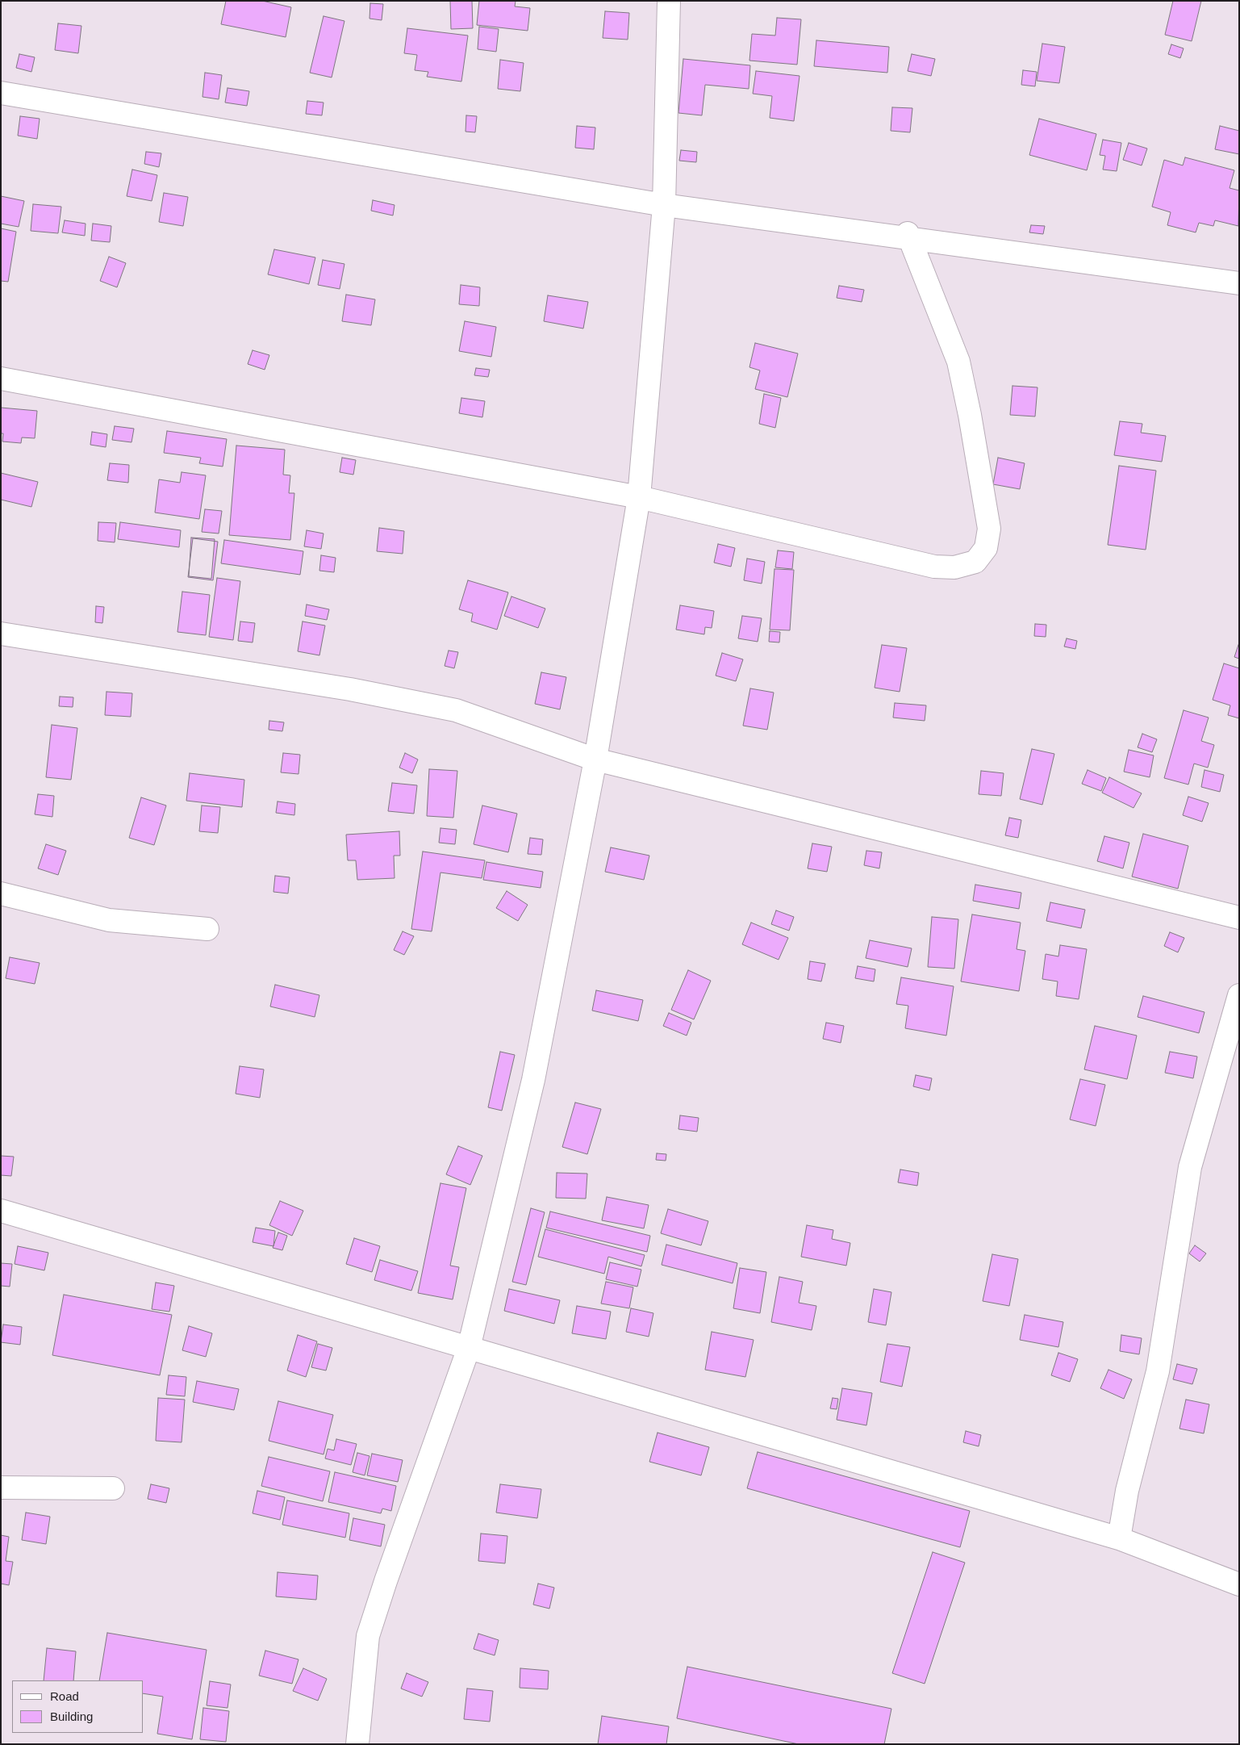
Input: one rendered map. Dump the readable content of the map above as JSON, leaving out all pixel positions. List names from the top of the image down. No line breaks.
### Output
{"legend":["Road","Building"]}
